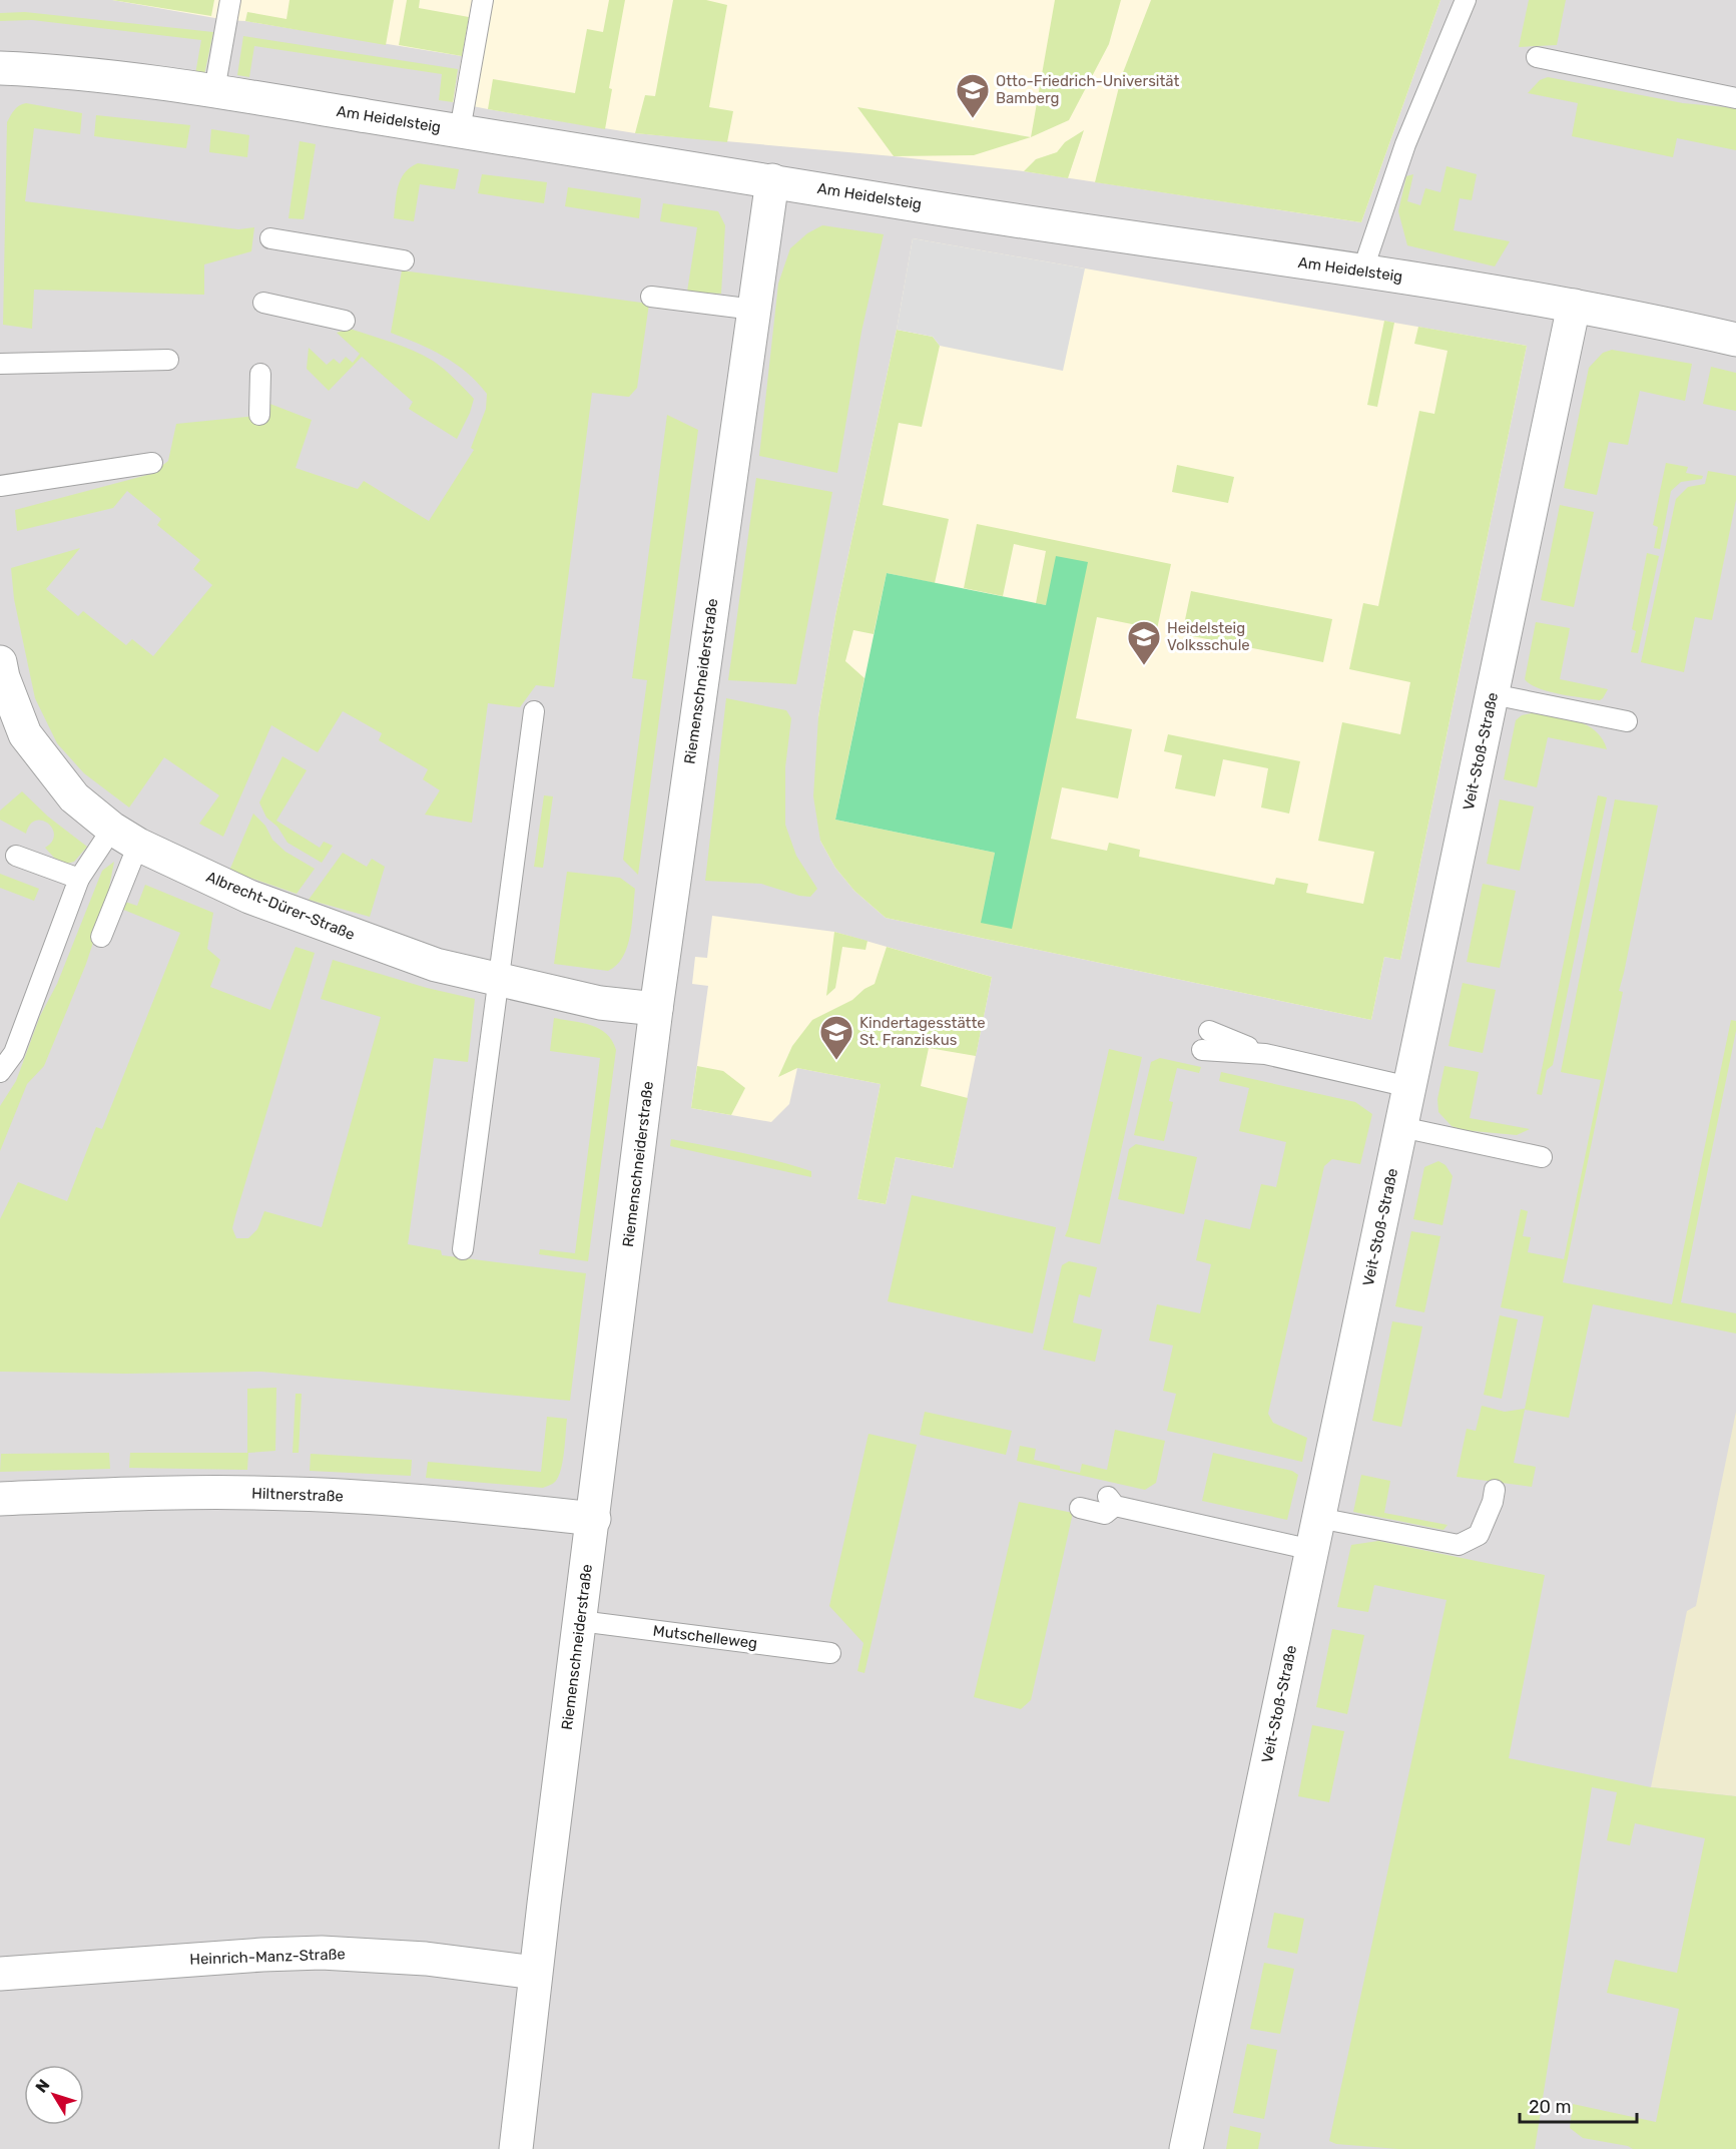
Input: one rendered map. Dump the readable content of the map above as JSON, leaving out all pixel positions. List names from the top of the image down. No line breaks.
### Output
{"streets":{"street":["Am Heidelsteig","Riemenschneiderstraße","Veit-Stoß-Straße","Albrecht-Dürer-Straße","Hiltnerstraße","Heinrich-Manz-Straße"],"lane":["Mutschelleweg"]},"crossings":[["Am Heidelsteig","Riemenschneiderstraße"],["Am Heidelsteig","Veit-Stoß-Straße"],["Riemenschneiderstraße","Albrecht-Dürer-Straße"],["Riemenschneiderstraße","Hiltnerstraße"],["Riemenschneiderstraße","Mutschelleweg"],["Riemenschneiderstraße","Heinrich-Manz-Straße"]],"places":{"school or university":["Otto-Friedrich-Universität Bamberg","Heidelsteig Volksschule","Kindertagesstätte St. Franziskus"]},"scale_bar":"20 m","north":"top left"}
